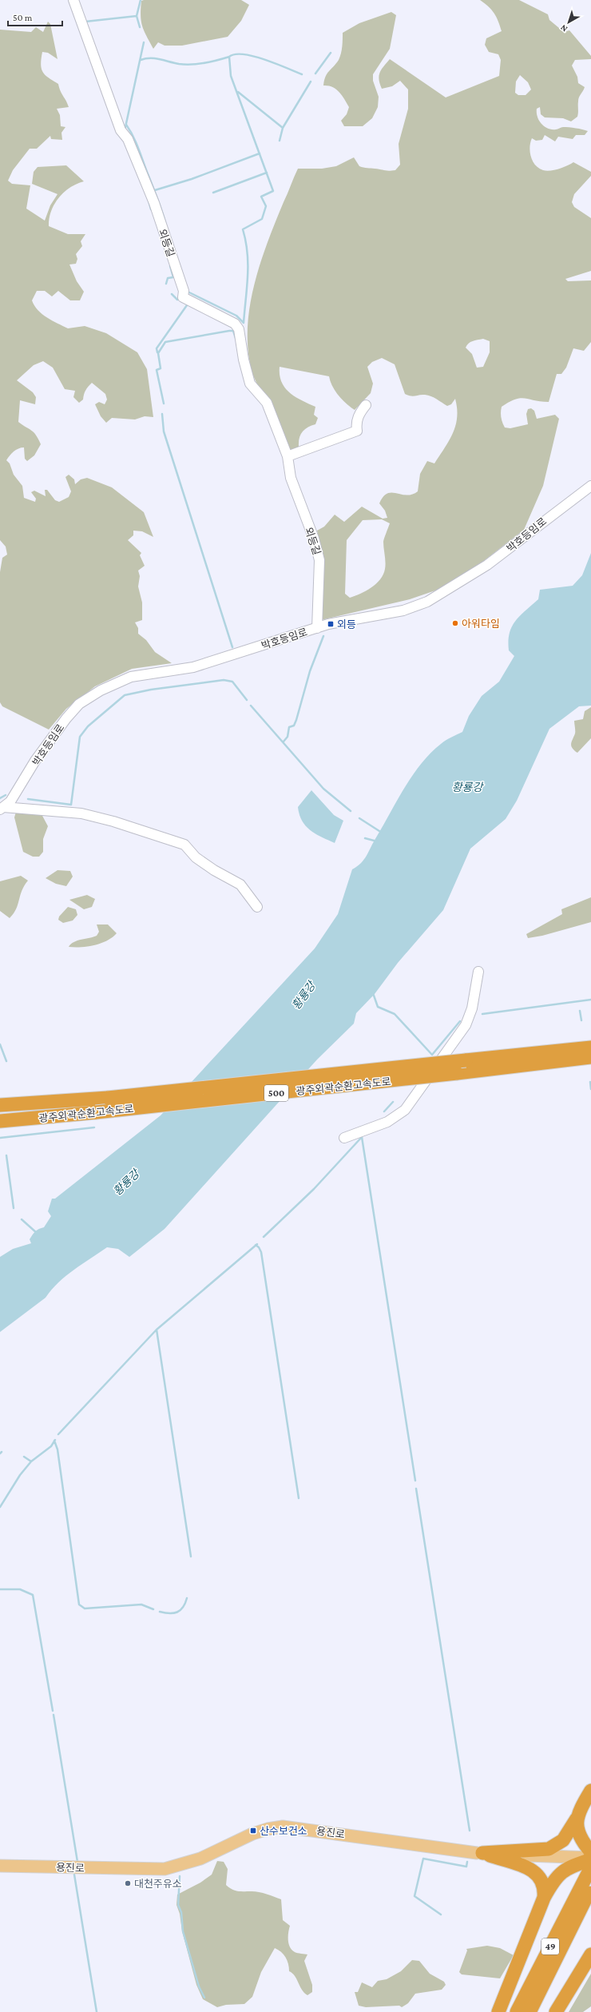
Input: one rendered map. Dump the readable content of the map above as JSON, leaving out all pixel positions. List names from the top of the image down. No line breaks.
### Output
{"streets":{"highway":["광주외곽순환고속도로","500","49"],"main road":["용진로"],"street":["외등길","박호등임로"]},"crossings":[["외등길","박호등임로"]],"water":["황룡강"],"places":{"other":["아워타임","대천주유소"],"transit":["외등","산수보건소"]},"scale_bar":"50 m","north":"bottom left"}
